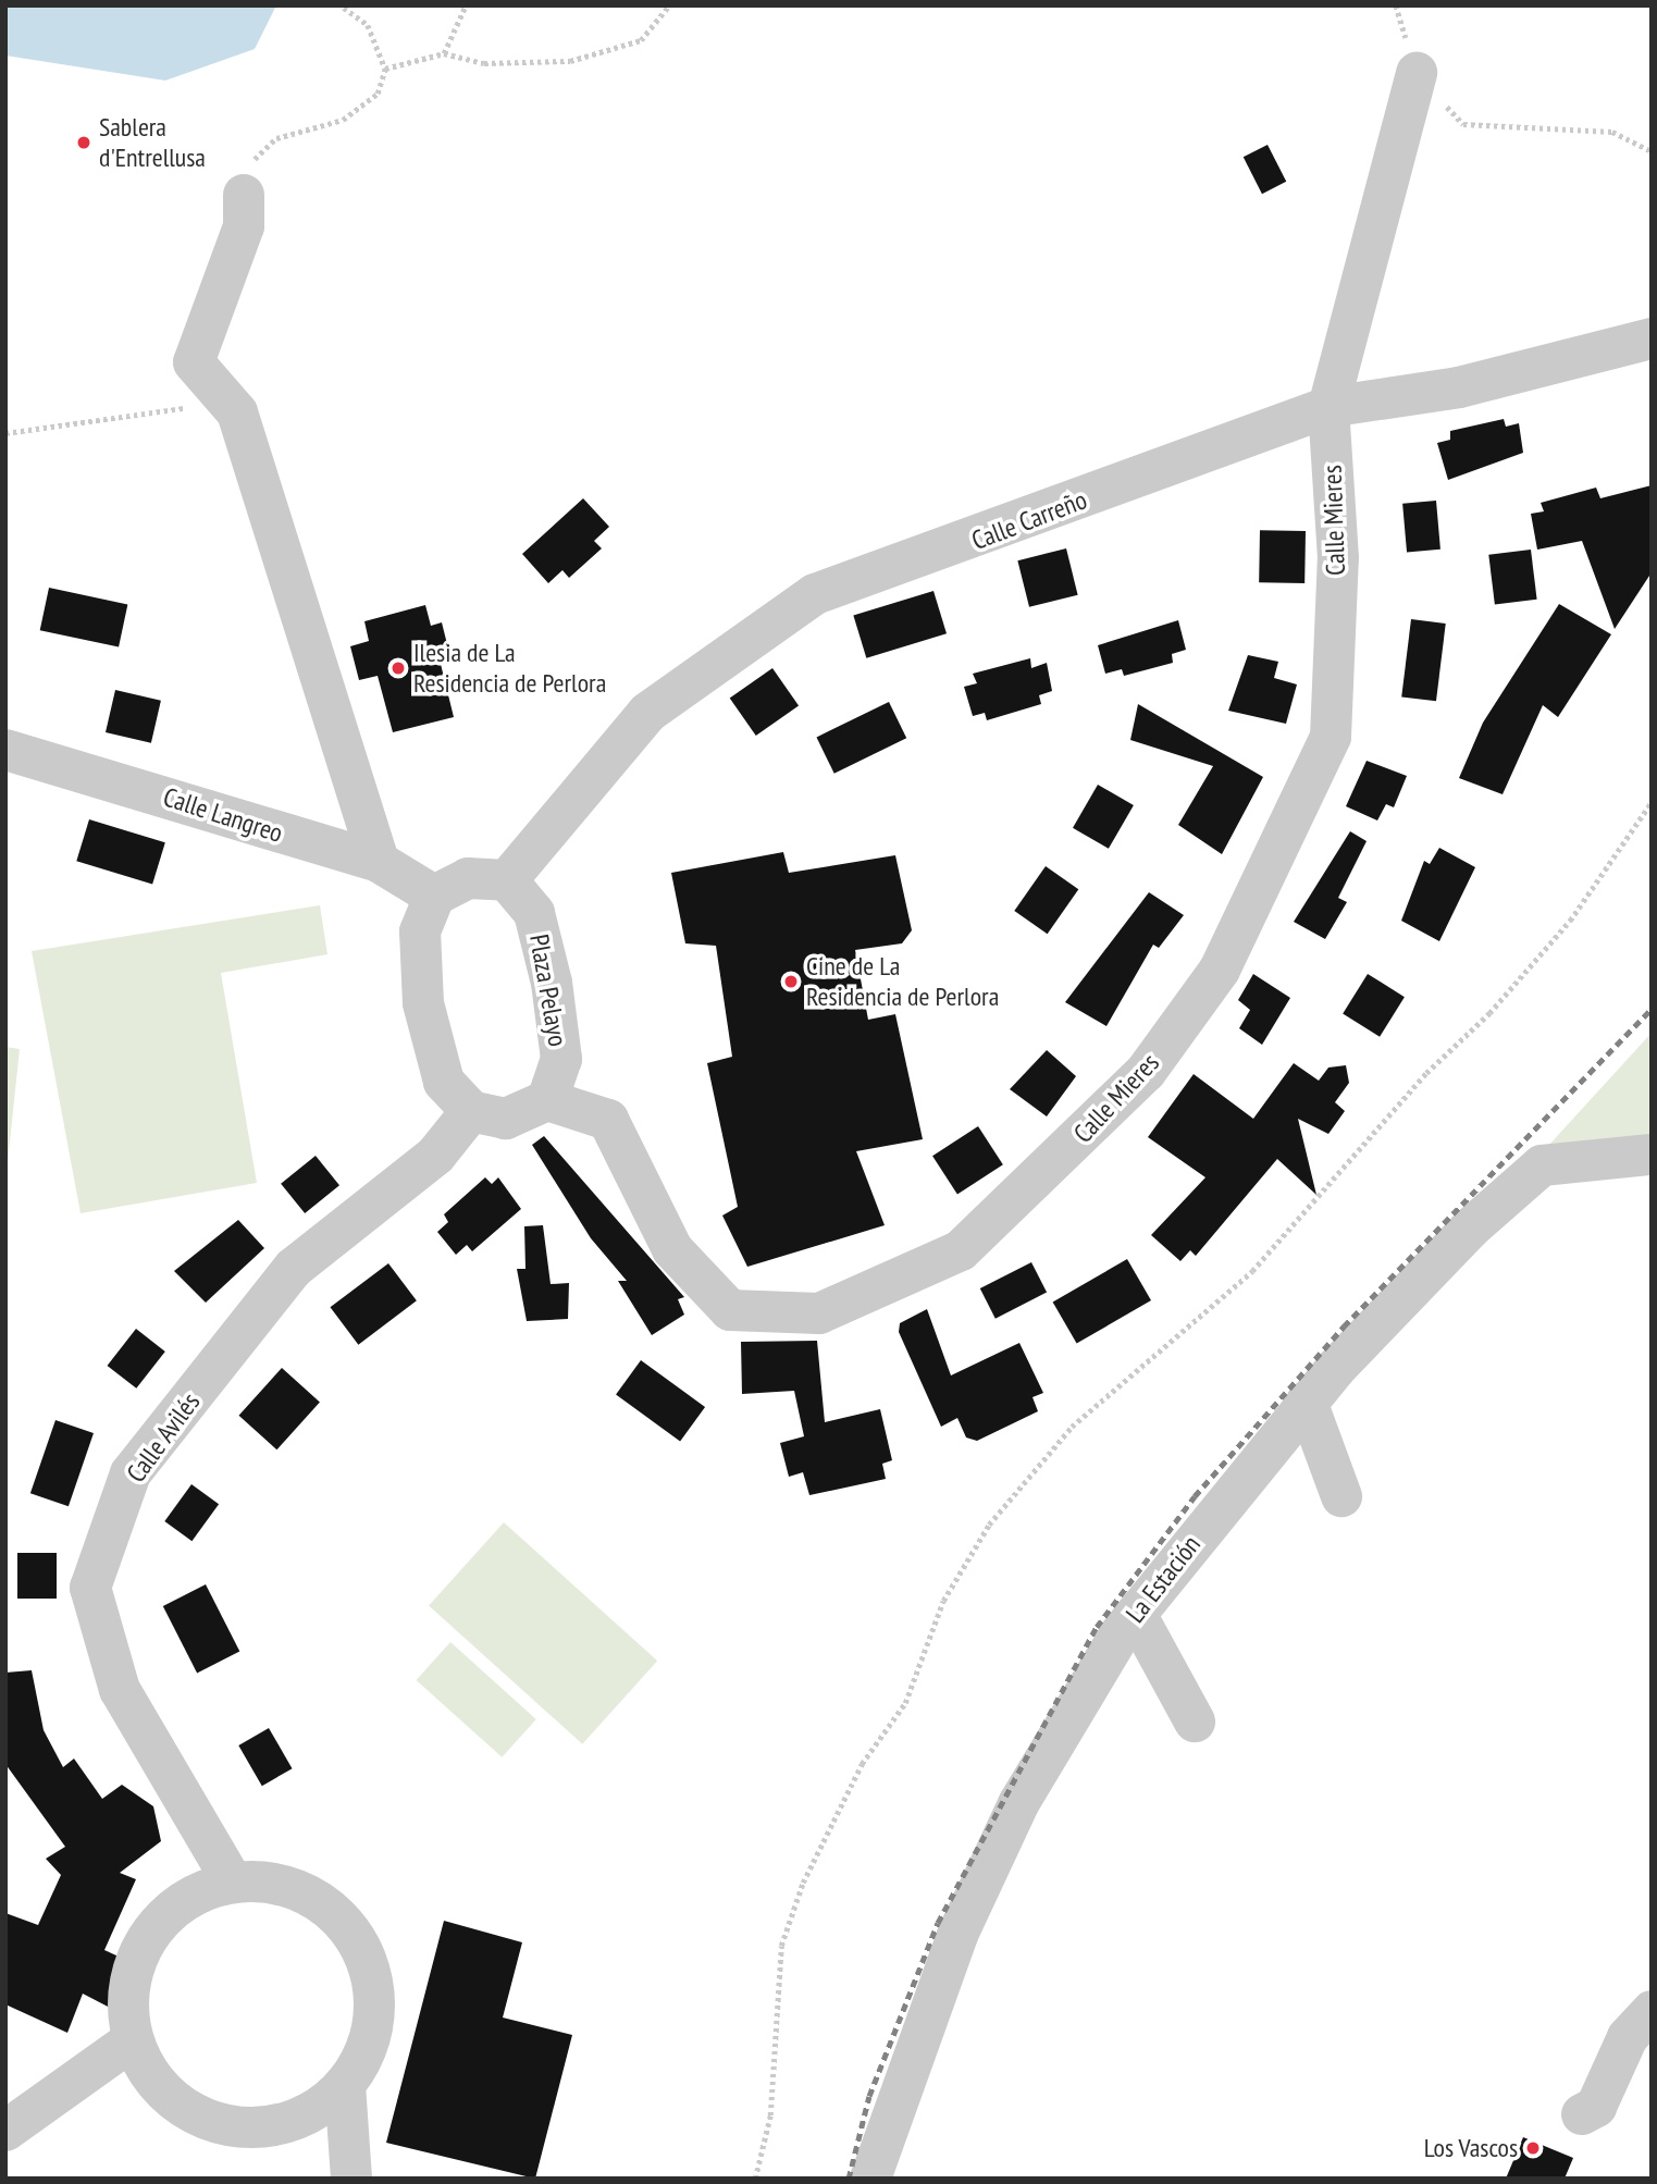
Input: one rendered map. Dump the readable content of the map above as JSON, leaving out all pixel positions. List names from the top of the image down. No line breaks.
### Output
{"streets":{"street":["Calle Carreño","Calle Mieres","Calle Langreo","Plaza Pelayo","Calle Avilés","La Estación"]},"crossings":[["Calle Carreño","Calle Mieres"],["Calle Carreño","Plaza Pelayo"],["Calle Mieres","Plaza Pelayo"]],"places":["Sablera d'Entrellusa","Ilesia de La Residencia de Perlora","Cine de La Residencia de Perlora","Los Vascos"]}
